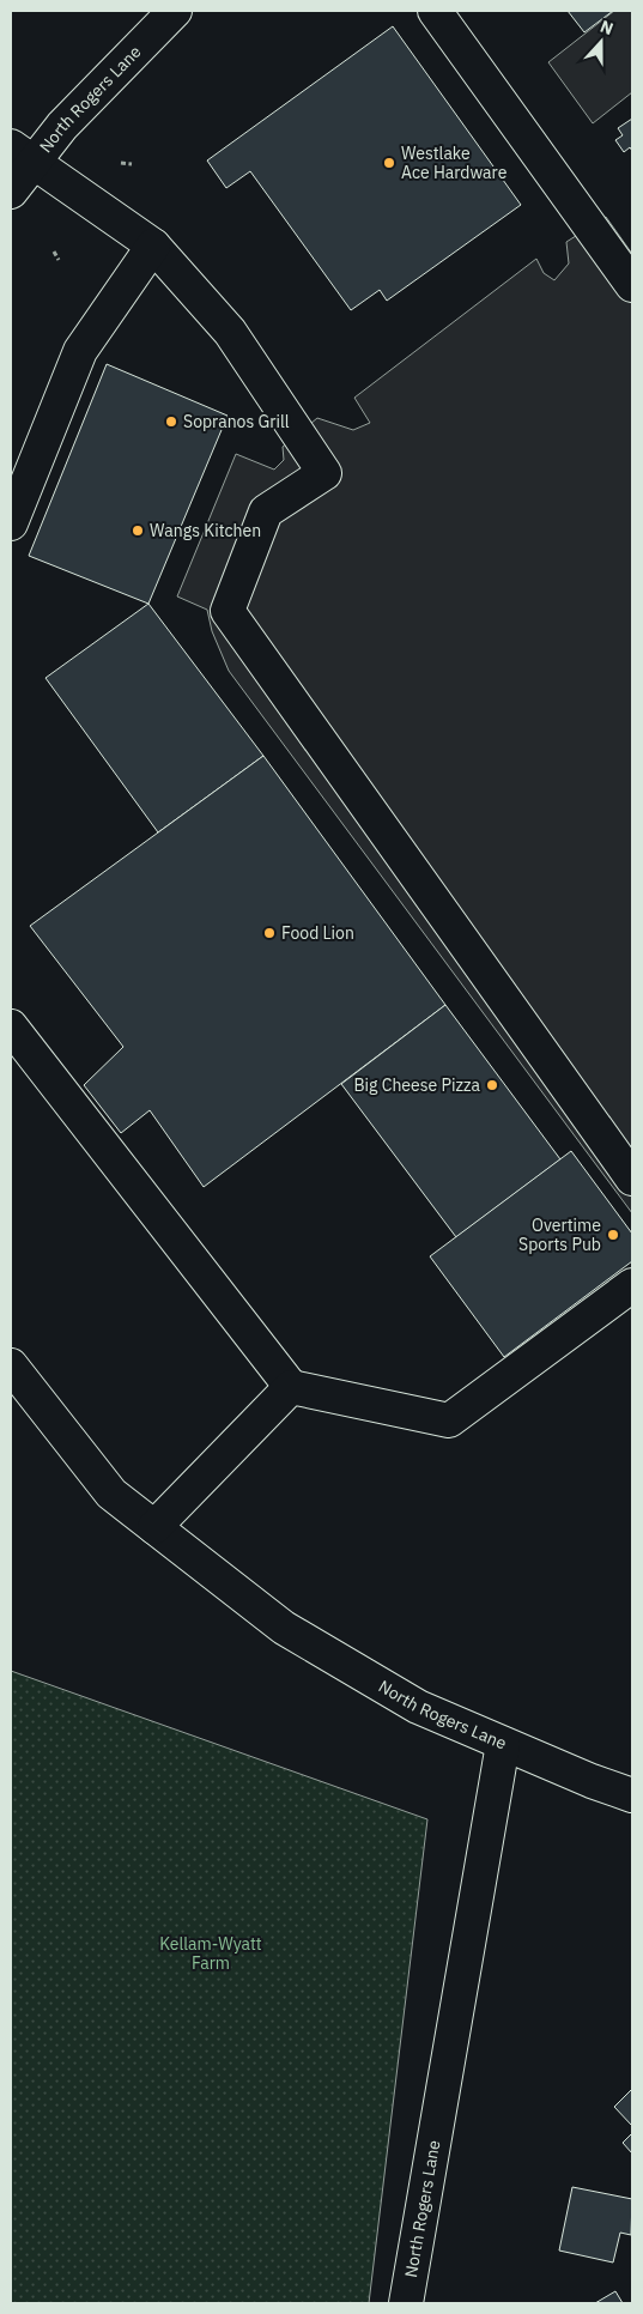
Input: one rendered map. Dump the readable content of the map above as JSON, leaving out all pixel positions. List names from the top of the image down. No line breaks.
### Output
{"streets":{"street":["North Rogers Lane"]},"parks":["Kellam-Wyatt Farm"],"places":["Westlake Ace Hardware","Sopranos Grill","Wangs Kitchen","Food Lion","Big Cheese Pizza","Overtime Sports Pub"],"north":"top"}
